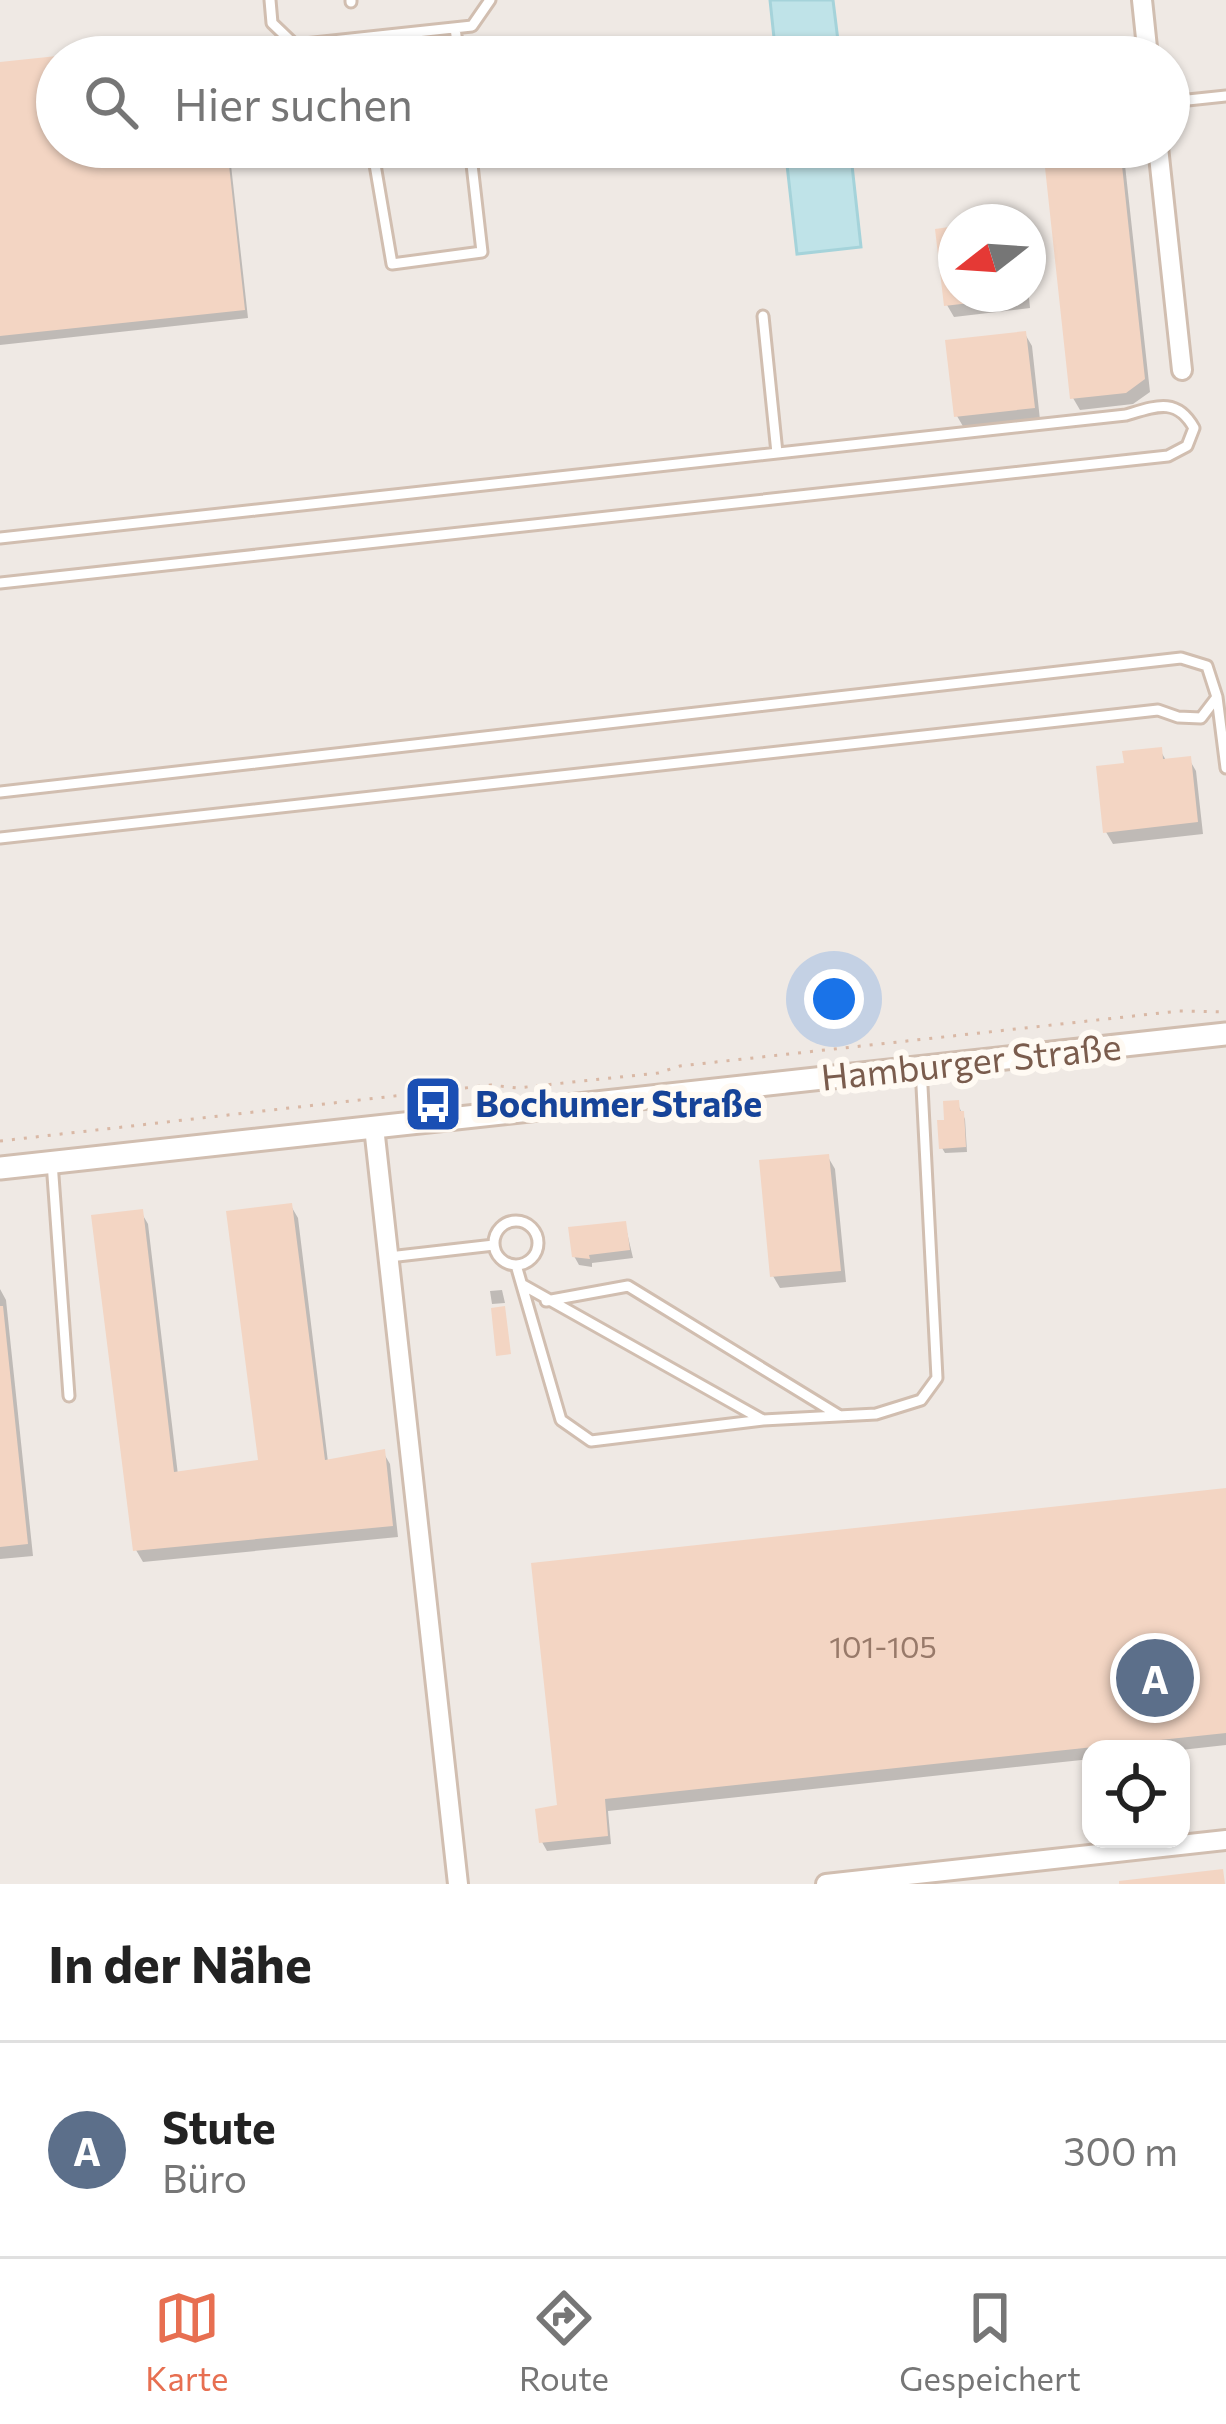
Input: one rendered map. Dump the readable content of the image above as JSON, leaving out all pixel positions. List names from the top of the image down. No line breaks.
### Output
{"streets":{"street":["Hamburger Straße"]},"places":{"bus stop":["Bochumer Straße"]},"house_numbers":["101-105"],"north":"left","page":{"search":"Hier suchen","pins":"A","heading":"In der Nähe","list":[{"mark":"A","name":"Stute","note":"Büro","value":"300 m"}],"nav":["Karte","Route","Gespeichert"]}}
